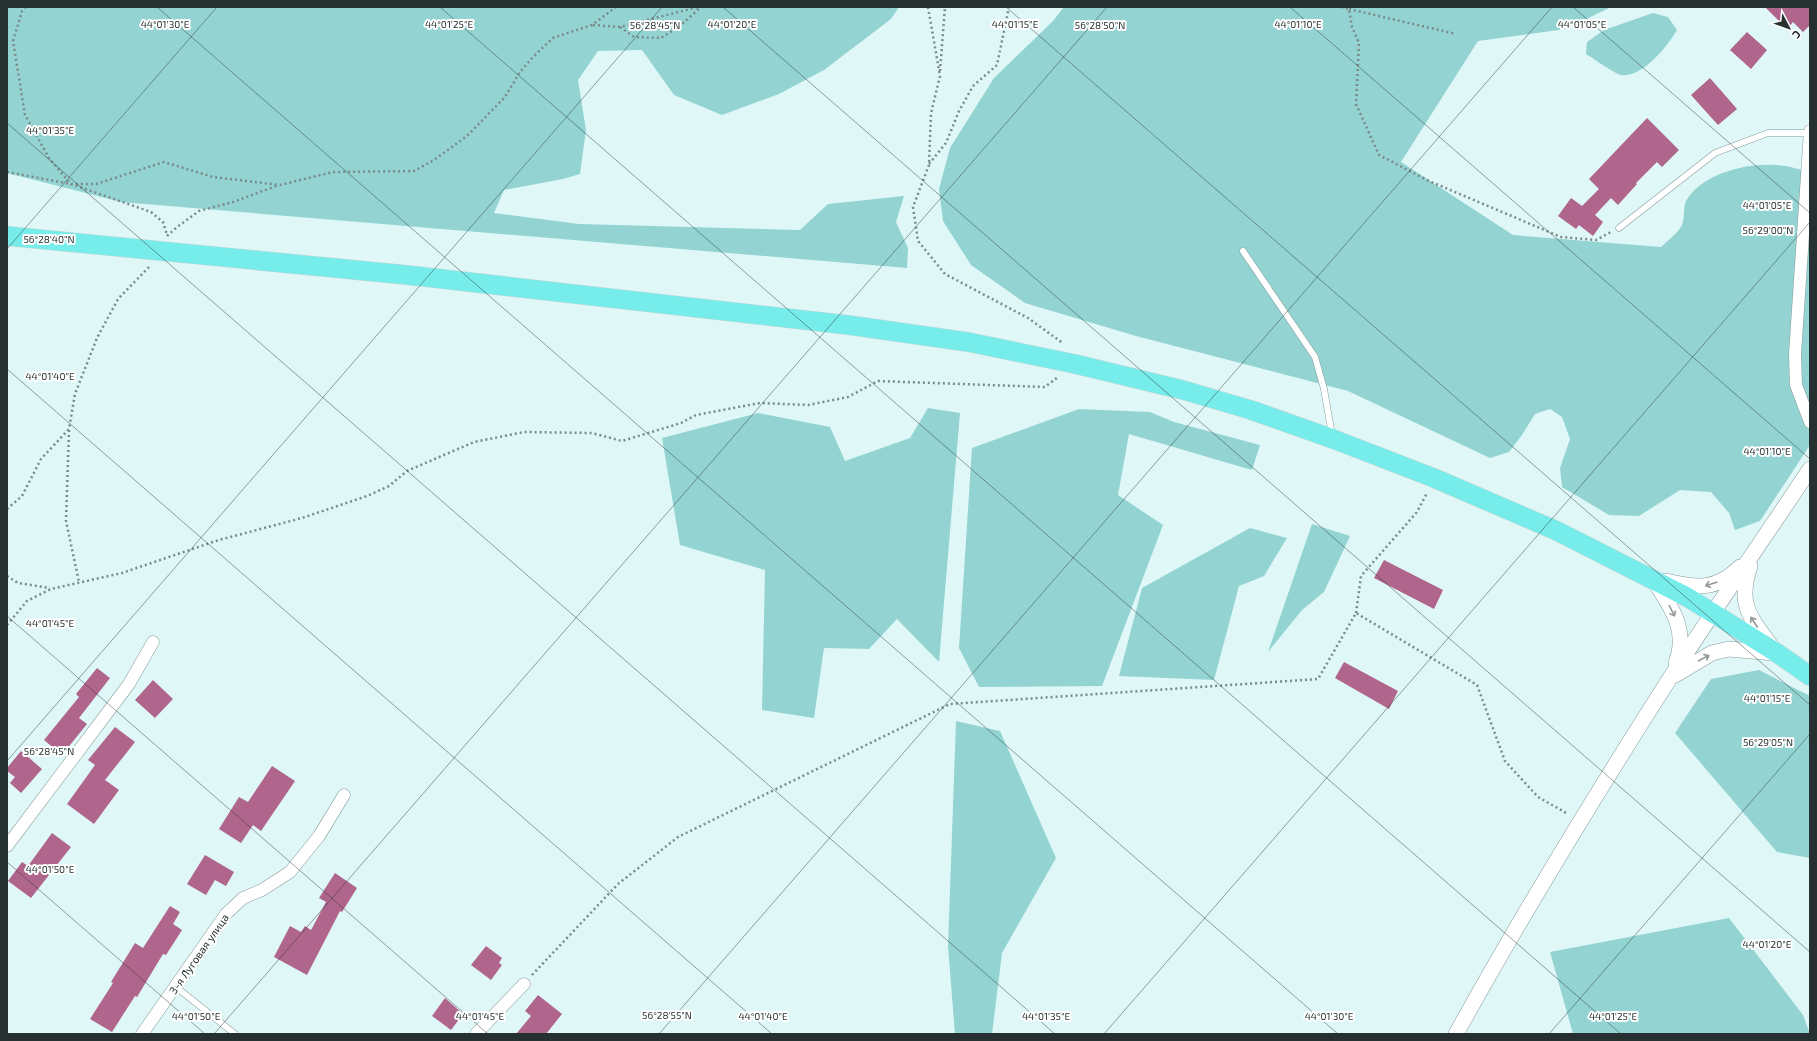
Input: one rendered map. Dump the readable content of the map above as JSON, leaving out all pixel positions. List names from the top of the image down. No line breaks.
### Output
{"streets":{"street":["3-я Луговая улица"]},"north":"bottom right","coordinates":["44°01'30\"E","44°01'25\"E","44°01'20\"E","44°01'15\"E","44°01'10\"E","44°01'05\"E","56°28'45\"N","56°28'50\"N","44°01'35\"E","56°29'00\"N","56°28'40\"N","44°01'40\"E","44°01'45\"E","56°29'05\"N","44°01'50\"E","56°28'55\"N"]}
